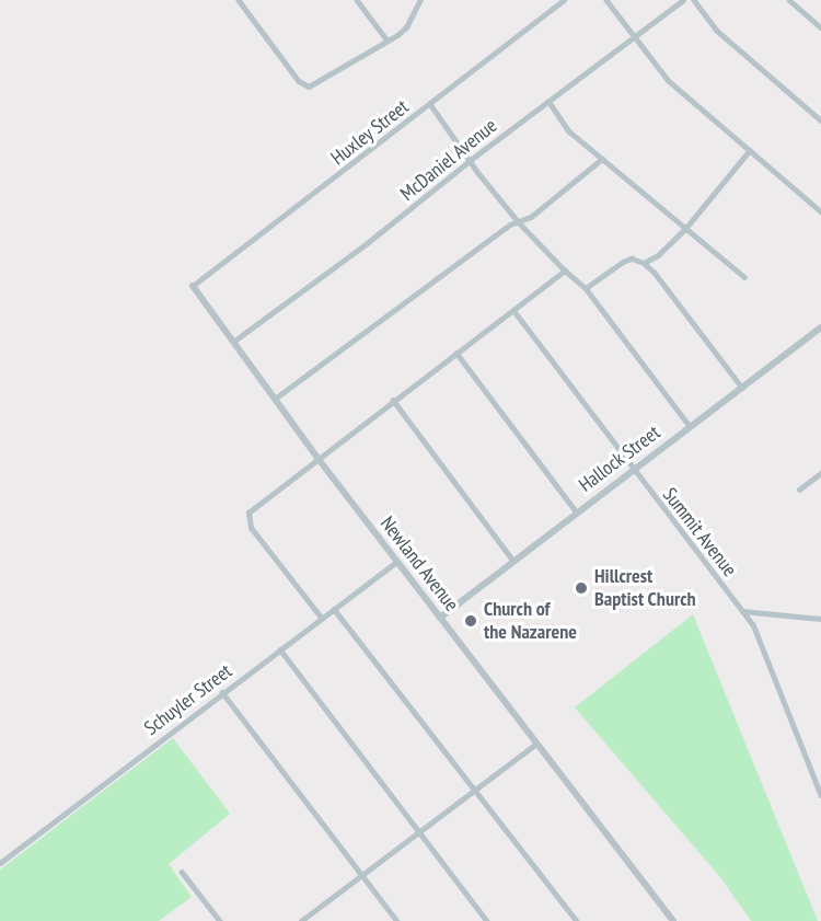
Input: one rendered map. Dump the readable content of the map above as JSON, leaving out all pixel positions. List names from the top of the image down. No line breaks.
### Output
{"streets":{"street":["Huxley Street","McDaniel Avenue","Hallock Street","Summit Avenue","Newland Avenue","Schuyler Street"]},"crossings":[["Huxley Street","Newland Avenue"],["McDaniel Avenue","Newland Avenue"],["Hallock Street","Summit Avenue"],["Hallock Street","Newland Avenue"],["Newland Avenue","Schuyler Street"]],"places":["Hillcrest Baptist Church","Church of the Nazarene"]}
